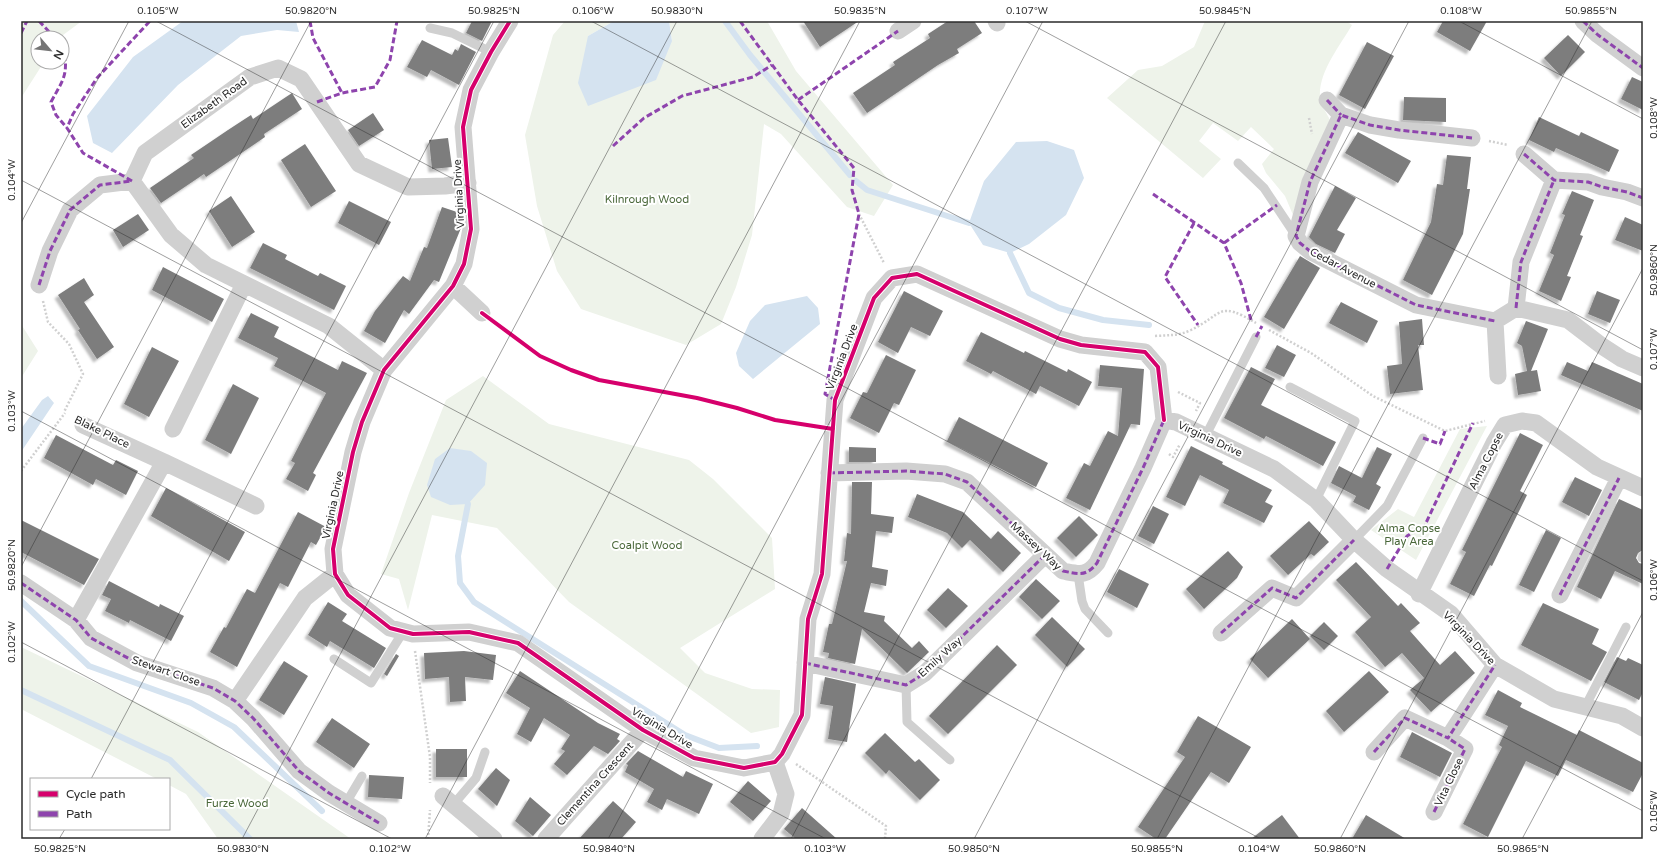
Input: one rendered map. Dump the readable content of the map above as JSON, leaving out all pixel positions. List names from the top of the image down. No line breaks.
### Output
{"streets":{"street":["Elizabeth Road","Virginia Drive","Cedar Avenue","Blake Place","Alma Copse","Massey Way","Emily Way","Stewart Close","Vita Close","Clementina Crescent"]},"crossings":[["Elizabeth Road","Virginia Drive"],["Virginia Drive","Alma Copse"],["Virginia Drive","Massey Way"],["Virginia Drive","Clementina Crescent"],["Massey Way","Emily Way"]],"parks":["Kilnrough Wood","Alma Copse Play Area","Coalpit Wood","Furze Wood"],"legend":["Cycle path","Path"],"north":"bottom right","coordinates":["0.105°W","50.9820°N","50.9825°N","0.106°W","50.9830°N","50.9835°N","0.107°W","50.9845°N","0.108°W","50.9855°N","0.104°W","50.9860°N","0.103°W","0.102°W","50.9840°N","50.9850°N","50.9865°N"]}
